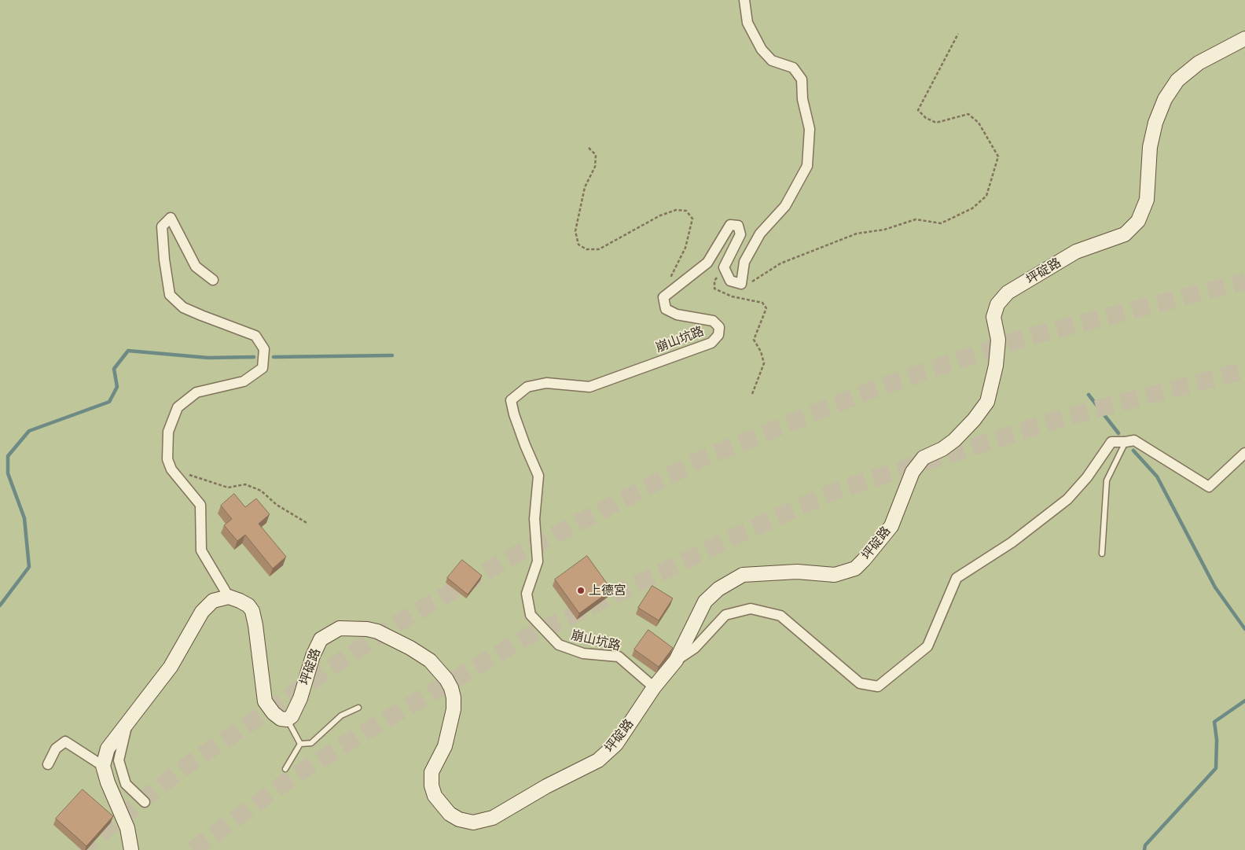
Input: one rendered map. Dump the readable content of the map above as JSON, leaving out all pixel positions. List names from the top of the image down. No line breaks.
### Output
{"streets":{"main road":["坪碇路"],"street":["崩山坑路"]},"crossings":[["坪碇路","崩山坑路"]],"places":["上德宮"]}
